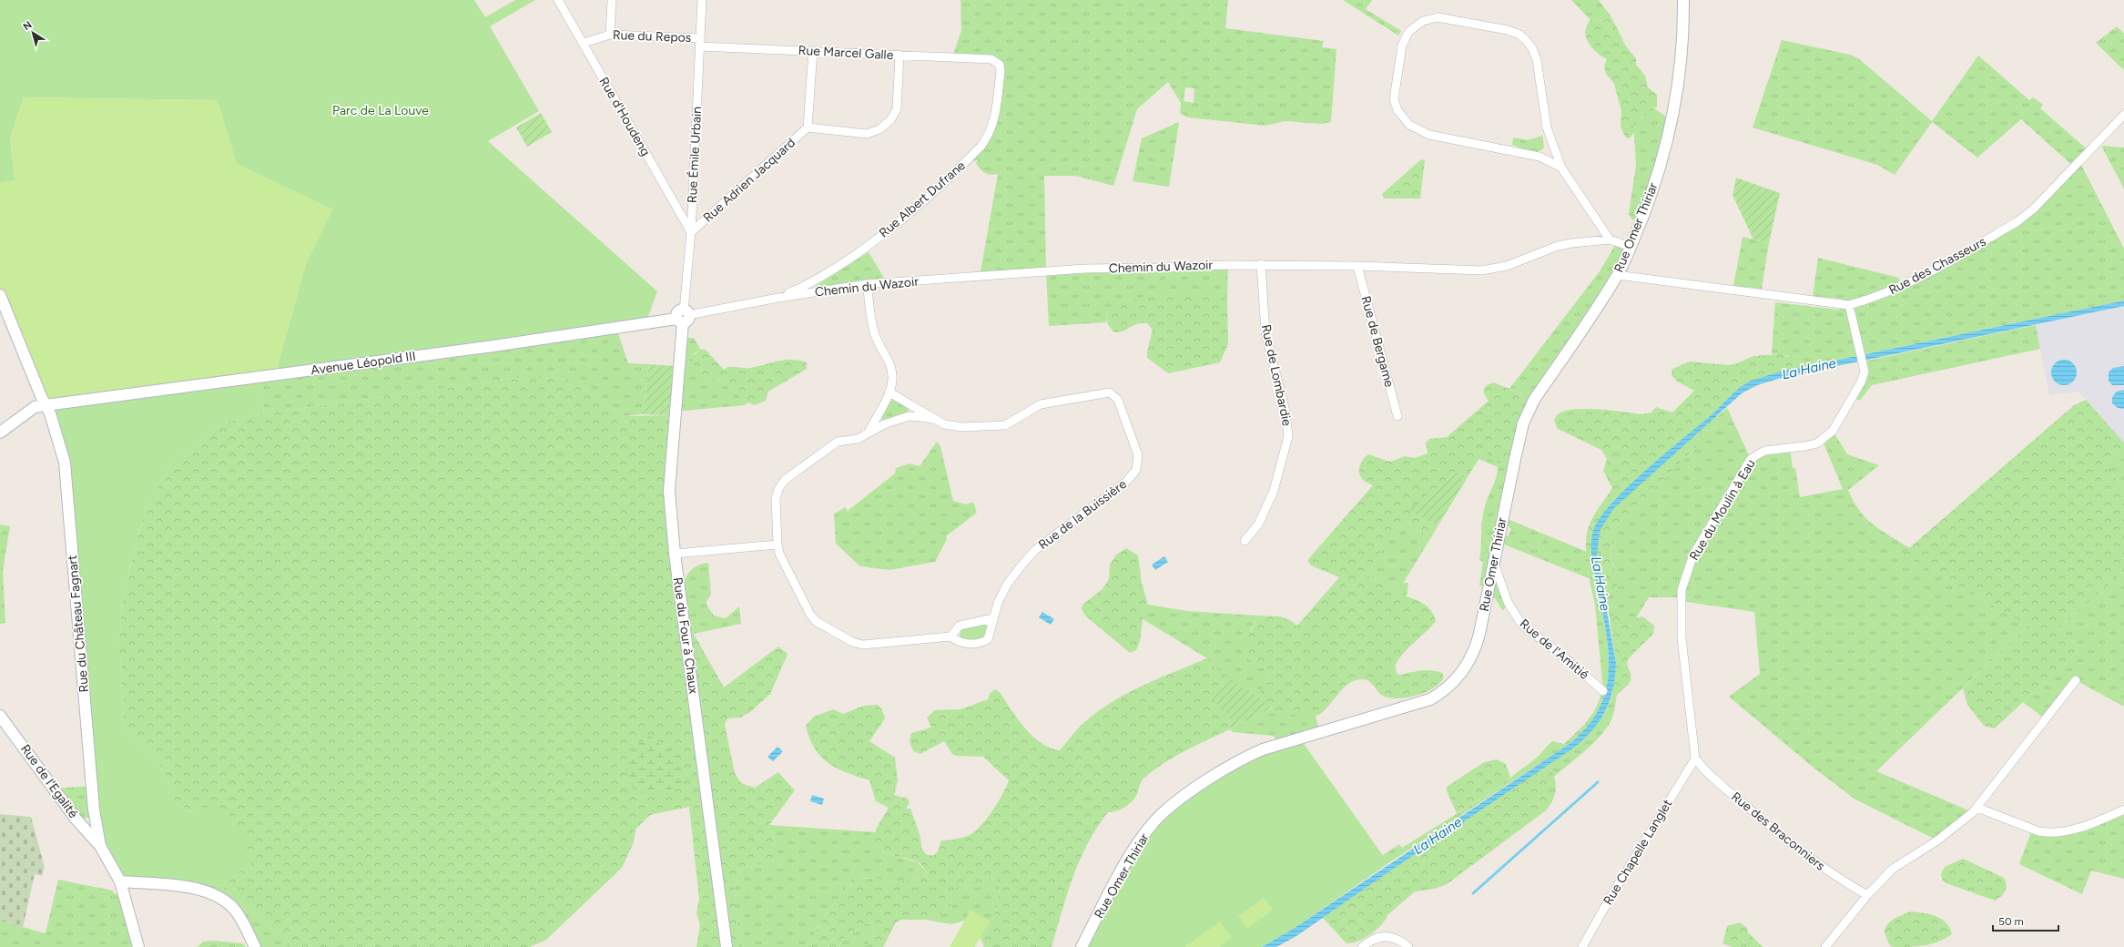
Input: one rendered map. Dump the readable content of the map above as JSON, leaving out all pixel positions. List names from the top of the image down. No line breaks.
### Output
{"streets":{"street":["Rue du Repos","Rue Marcel Galle","Rue d'Houdeng","Rue Émile Urbain","Rue Adrien Jacquard","Rue Albert Dufrane","Rue Omer Thiriar","Rue des Chasseurs","Chemin du Wazoir","Rue de Bergame","Avenue Léopold III","Rue de Lombardie","Rue du Moulin à Eau","Rue de la Buissière","Rue du Château Fagnart","Rue du Four à Chaux","Rue de l'Amitié","Rue de l'Egalité","Rue des Braconniers","Rue Chapelle Langlet"]},"crossings":[["Rue du Repos","Rue Marcel Galle"],["Rue du Repos","Rue d'Houdeng"],["Rue du Repos","Rue Émile Urbain"],["Rue Marcel Galle","Rue Émile Urbain"],["Rue Marcel Galle","Rue Albert Dufrane"],["Rue d'Houdeng","Rue Émile Urbain"],["Rue d'Houdeng","Rue Adrien Jacquard"],["Rue Émile Urbain","Rue Adrien Jacquard"],["Rue Émile Urbain","Chemin du Wazoir"],["Rue Émile Urbain","Avenue Léopold III"],["Rue Émile Urbain","Rue du Four à Chaux"],["Rue Albert Dufrane","Chemin du Wazoir"],["Rue Omer Thiriar","Rue des Chasseurs"],["Rue Omer Thiriar","Chemin du Wazoir"],["Rue Omer Thiriar","Rue de l'Amitié"],["Rue des Chasseurs","Rue du Moulin à Eau"],["Chemin du Wazoir","Rue de Bergame"],["Chemin du Wazoir","Avenue Léopold III"],["Chemin du Wazoir","Rue de Lombardie"],["Chemin du Wazoir","Rue du Four à Chaux"],["Avenue Léopold III","Rue du Château Fagnart"],["Avenue Léopold III","Rue du Four à Chaux"],["Rue du Moulin à Eau","Rue des Braconniers"],["Rue du Moulin à Eau","Rue Chapelle Langlet"],["Rue du Château Fagnart","Rue de l'Egalité"],["Rue des Braconniers","Rue Chapelle Langlet"]],"water":["La Haine"],"parks":["Parc de La Louve"],"scale_bar":"50 m","north":"top left"}
